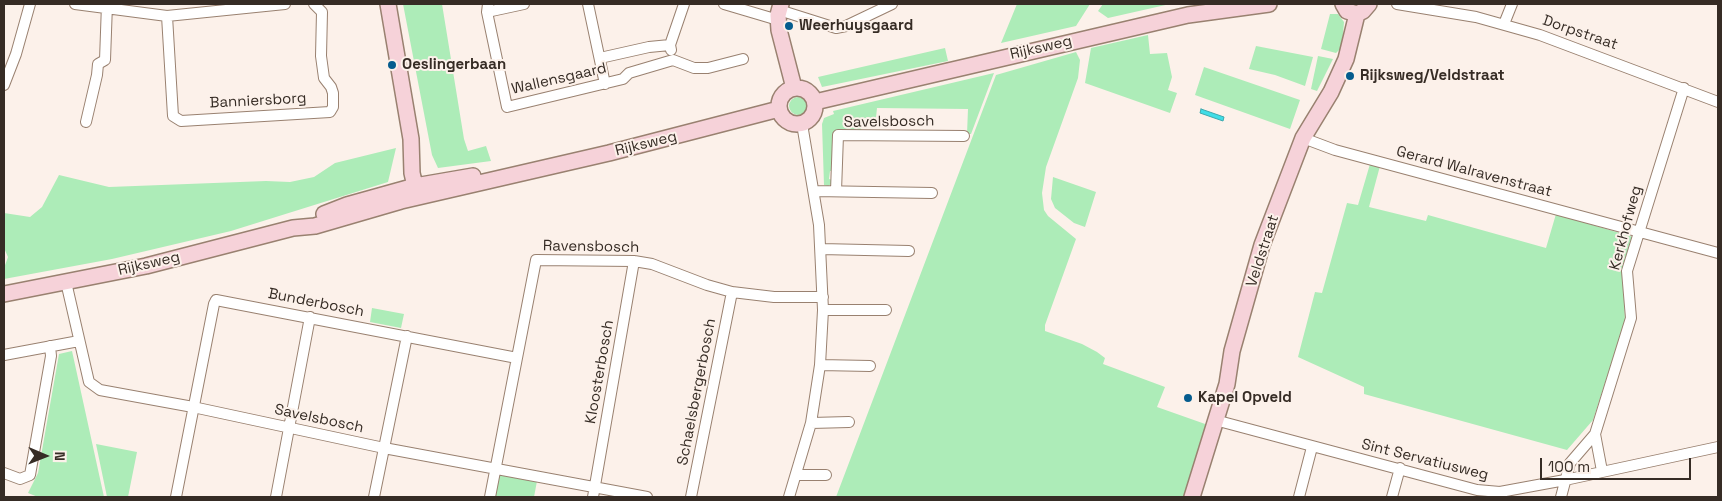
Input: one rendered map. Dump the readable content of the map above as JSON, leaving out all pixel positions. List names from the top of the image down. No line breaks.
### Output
{"streets":{"street":["Dorpstraat","Rijksweg","Wallensgaard","Banniersborg","Savelsbosch","Gerard Walravenstraat","Kerkhofweg","Ravensbosch","Veldstraat","Bunderbosch","Kloosterbosch","Schaelsbergerbosch","Sint Servatiusweg"]},"crossings":[["Dorpstraat","Kerkhofweg"],["Rijksweg","Savelsbosch"],["Savelsbosch","Ravensbosch"],["Savelsbosch","Bunderbosch"],["Savelsbosch","Kloosterbosch"],["Gerard Walravenstraat","Kerkhofweg"],["Gerard Walravenstraat","Veldstraat"],["Kerkhofweg","Sint Servatiusweg"],["Ravensbosch","Bunderbosch"],["Ravensbosch","Kloosterbosch"],["Ravensbosch","Schaelsbergerbosch"],["Veldstraat","Sint Servatiusweg"]],"places":["Weerhuysgaard","Oeslingerbaan","Rijksweg/Veldstraat","Kapel Opveld"],"scale_bar":"100 m","north":"right"}
